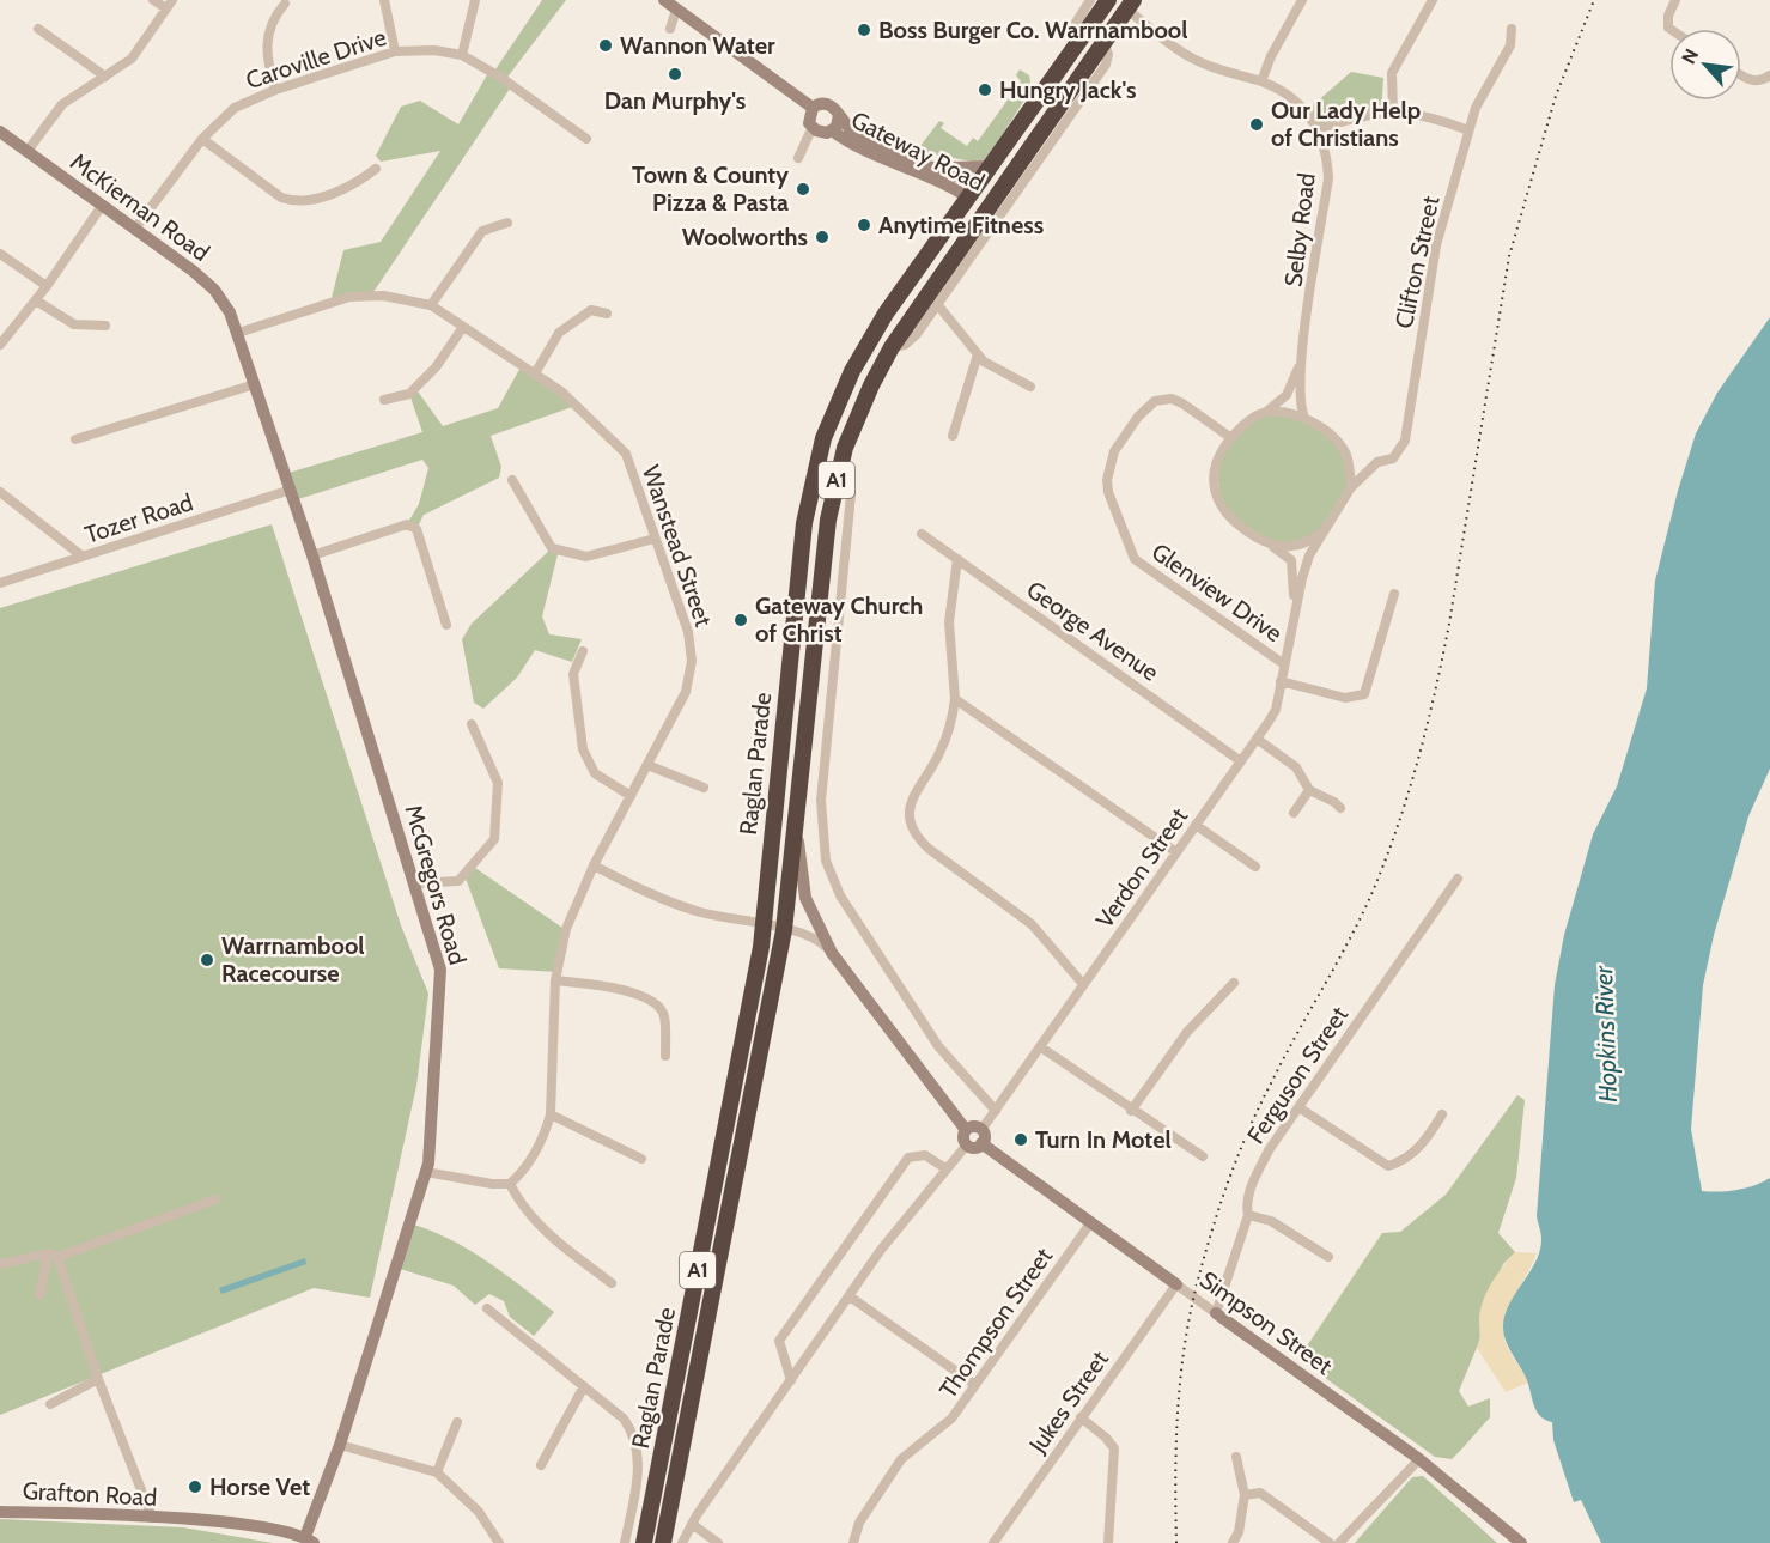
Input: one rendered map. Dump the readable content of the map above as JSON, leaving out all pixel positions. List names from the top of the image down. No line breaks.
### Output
{"streets":{"highway":["A1","Raglan Parade"],"street":["Caroville Drive","Gateway Road","McKiernan Road","Selby Road","Clifton Street","Tozer Road","Wanstead Street","Glenview Drive","George Avenue","Verdon Street","McGregors Road","Ferguson Street","Thompson Street","Simpson Street","Jukes Street","Grafton Road"]},"crossings":[["Caroville Drive","McKiernan Road"],["Gateway Road","Raglan Parade"],["McKiernan Road","Wanstead Street"],["McKiernan Road","McGregors Road"],["Selby Road","Clifton Street"],["Selby Road","Glenview Drive"],["Selby Road","Raglan Parade"],["Selby Road","Verdon Street"],["Clifton Street","Glenview Drive"],["Clifton Street","Verdon Street"],["Tozer Road","McGregors Road"],["Wanstead Street","McGregors Road"],["Glenview Drive","Verdon Street"],["George Avenue","Verdon Street"],["Verdon Street","Simpson Street"],["McGregors Road","Grafton Road"],["Ferguson Street","Simpson Street"],["Thompson Street","Simpson Street"],["Simpson Street","Jukes Street"]],"water":["Hopkins River"],"places":["Boss Burger Co. Warrnambool","Wannon Water","Dan Murphy's","Hungry Jack's","Our Lady Help of Christians","Town & County Pizza & Pasta","Anytime Fitness","Woolworths","Gateway Church of Christ","Warrnambool Racecourse","Turn In Motel","Horse Vet"],"north":"top left"}
